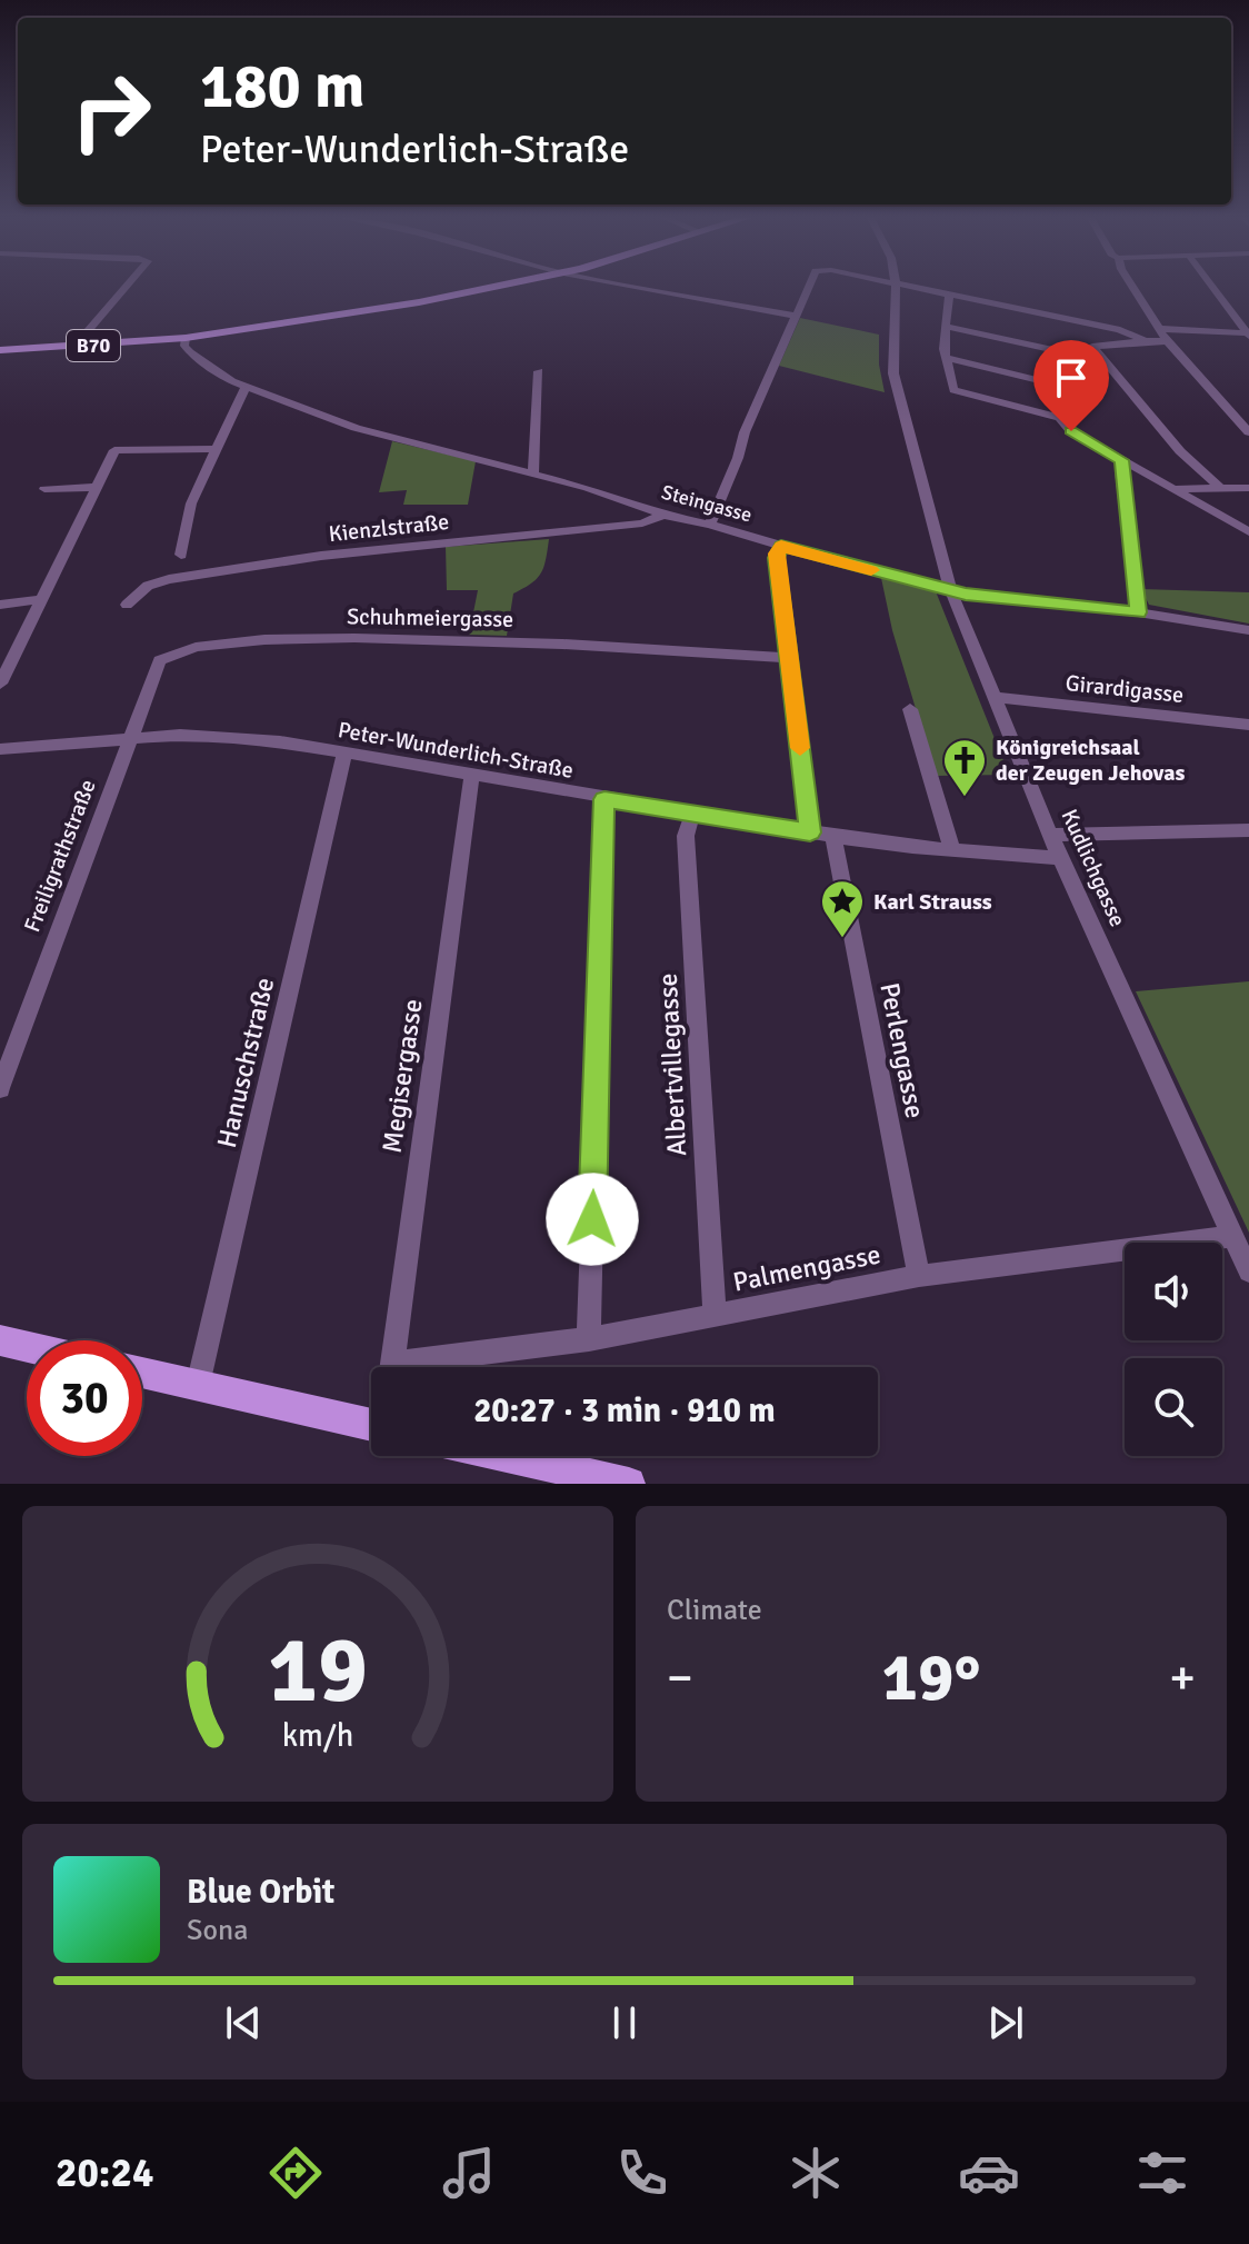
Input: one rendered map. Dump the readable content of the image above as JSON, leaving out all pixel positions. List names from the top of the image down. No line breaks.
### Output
{"streets":{"main road":["B70"],"street":["Steingasse","Kienzlstraße","Schuhmeiergasse","Girardigasse","Peter-Wunderlich-Straße","Freiligrathstraße","Kudlichgasse","Perlengasse","Hanuschstraße","Albertvillegasse","Megisergasse","Palmengasse"]},"crossings":[["B70","Steingasse"],["Steingasse","Kienzlstraße"],["Steingasse","Kudlichgasse"],["Schuhmeiergasse","Peter-Wunderlich-Straße"],["Schuhmeiergasse","Freiligrathstraße"],["Girardigasse","Kudlichgasse"],["Peter-Wunderlich-Straße","Freiligrathstraße"],["Peter-Wunderlich-Straße","Kudlichgasse"],["Peter-Wunderlich-Straße","Perlengasse"],["Peter-Wunderlich-Straße","Hanuschstraße"],["Peter-Wunderlich-Straße","Albertvillegasse"],["Peter-Wunderlich-Straße","Megisergasse"],["Kudlichgasse","Palmengasse"],["Perlengasse","Palmengasse"],["Albertvillegasse","Palmengasse"]],"places":{"church":["Königreichsaal der Zeugen Jehovas"],"place":["Karl Strauss"]},"page":{"turn":["180 m","Peter-Wunderlich-Straße"],"limit":"30","trip":"20:27 · 3 min · 910 m","tile":"Climate","heat":["−","19°","+"],"song":["Blue Orbit","Sona"],"tabs":"20:24","gauge":["19","km/h"]}}
